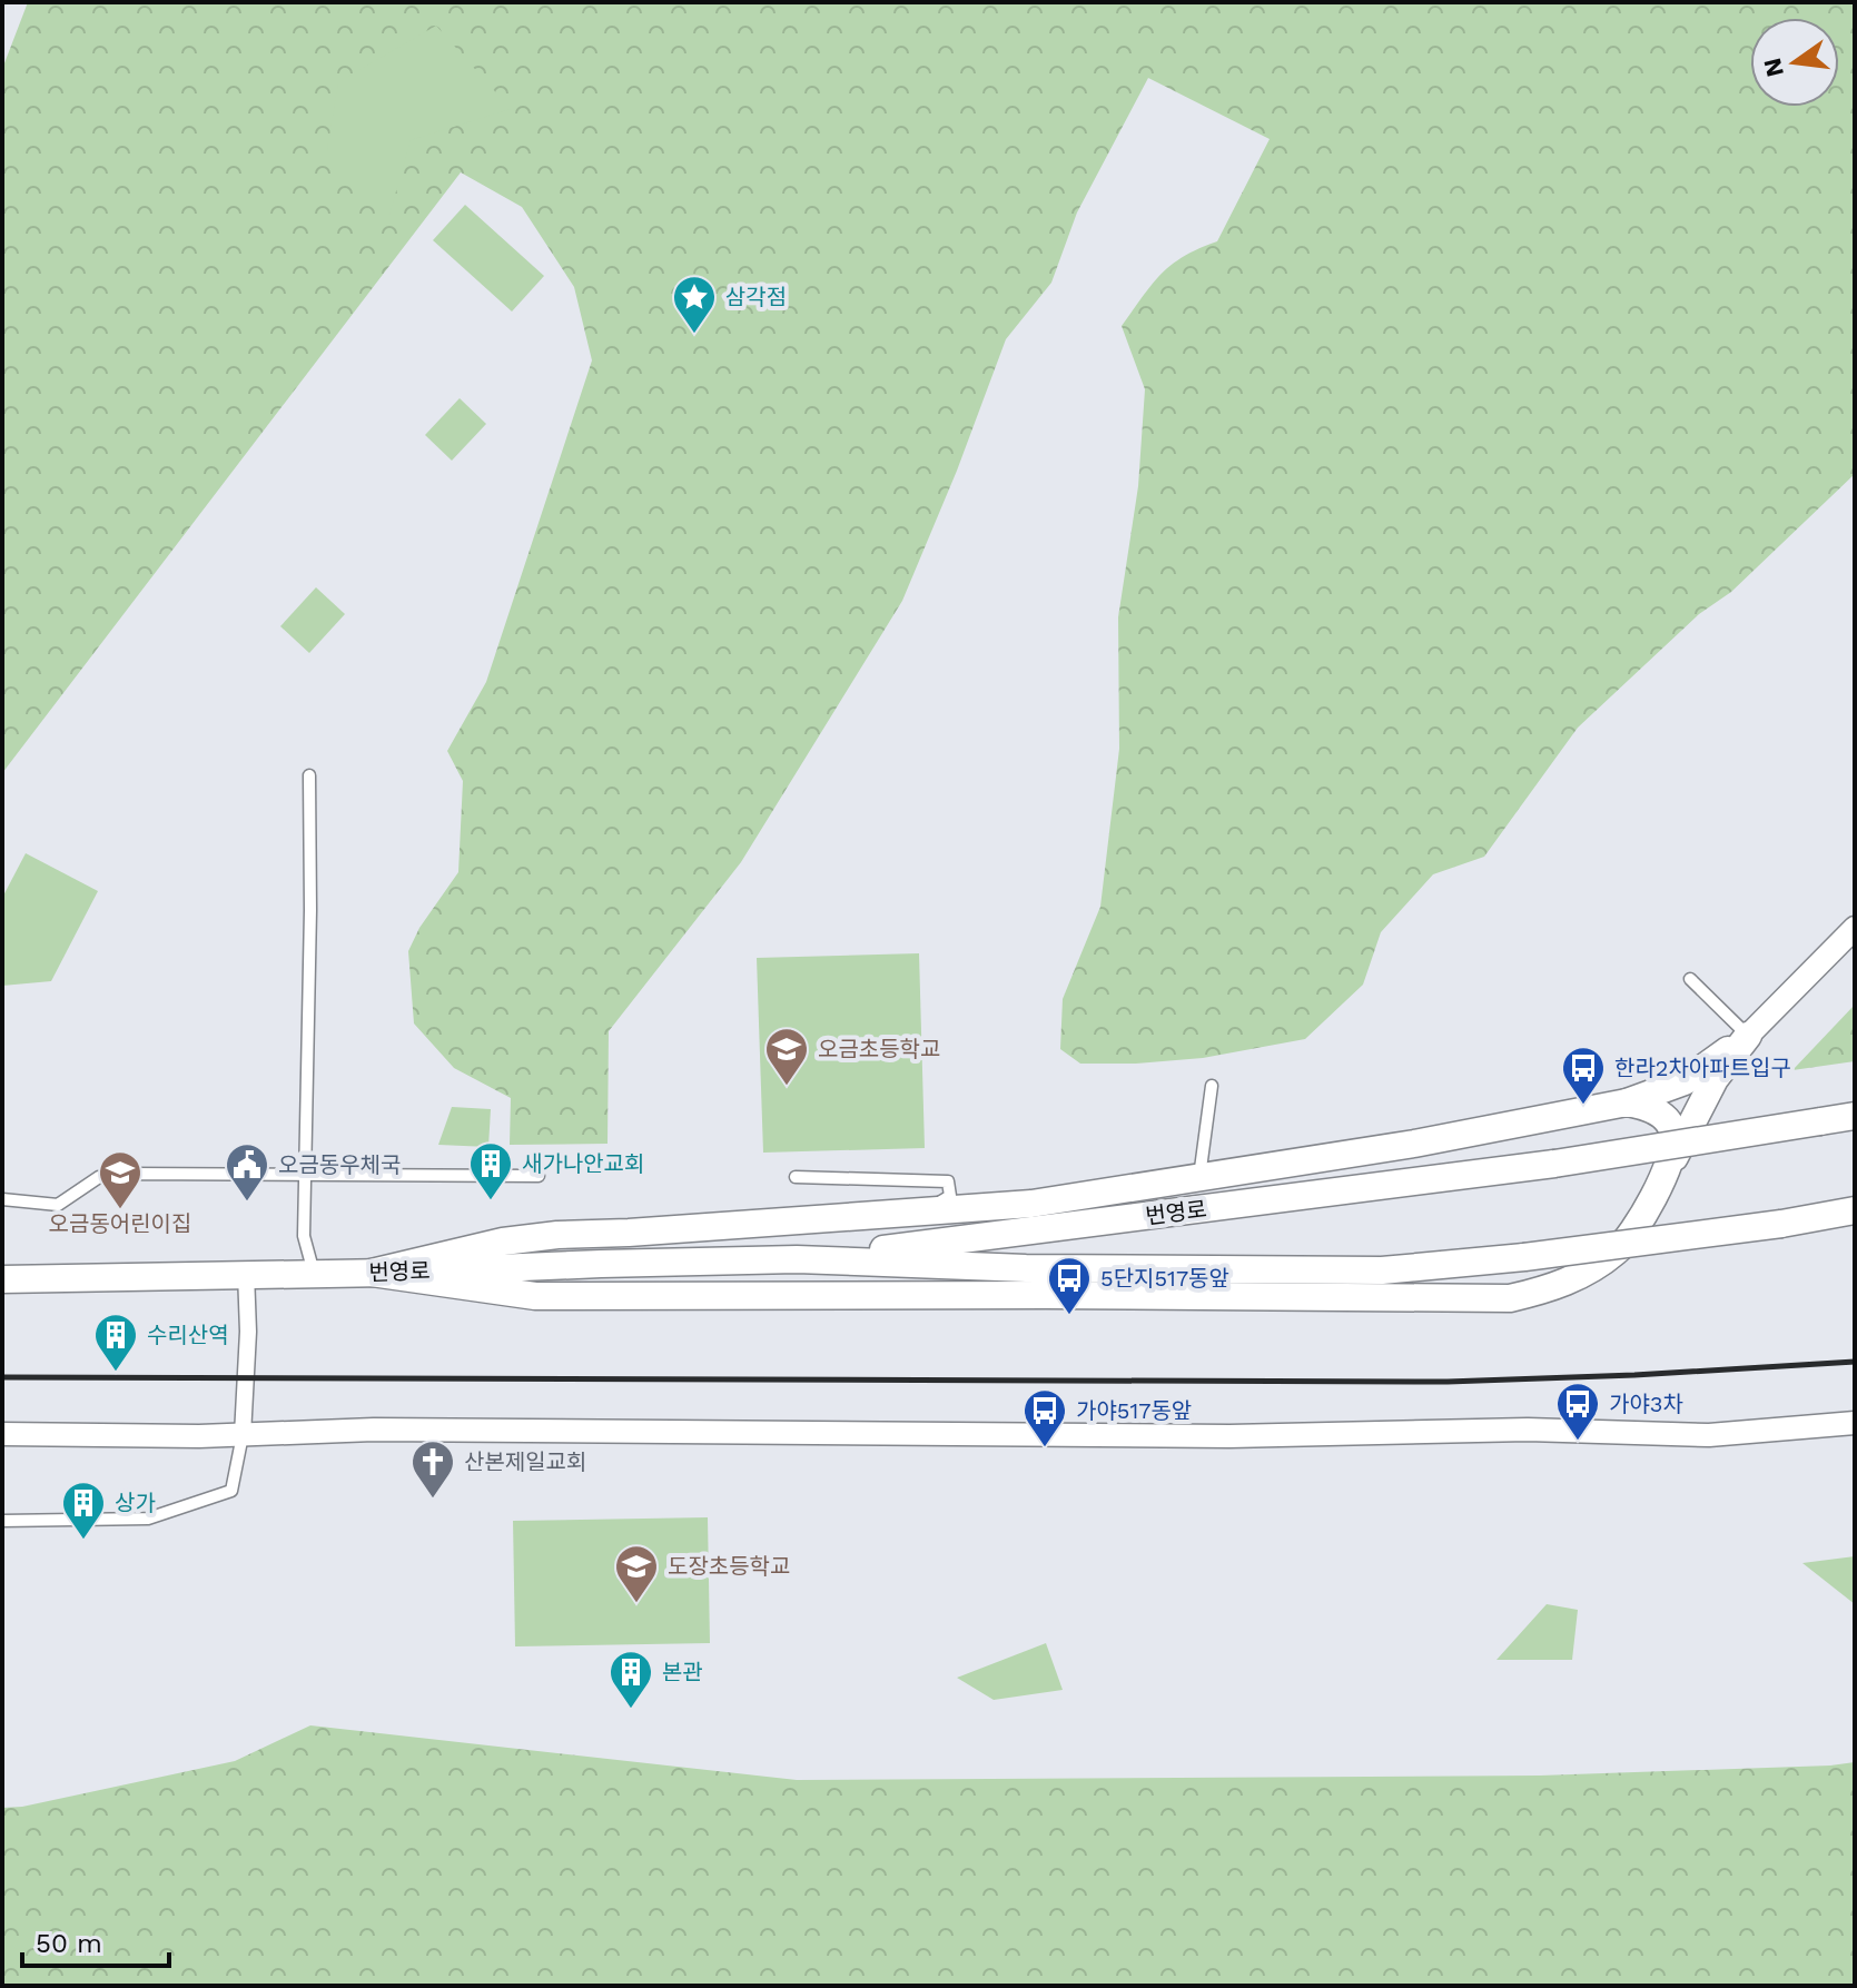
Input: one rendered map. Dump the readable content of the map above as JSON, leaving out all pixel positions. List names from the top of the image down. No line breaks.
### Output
{"streets":{"street":["번영로"]},"places":{"place":["삼각점"],"school or university":["오금초등학교","오금동어린이집","도장초등학교"],"bus stop":["한라2차아파트입구","5단지517동앞","가야3차","가야517동앞"],"building":["새가나안교회","수리산역","상가","본관"],"public building":["오금동우체국"],"church":["산본제일교회"]},"scale_bar":"50 m","north":"left"}
